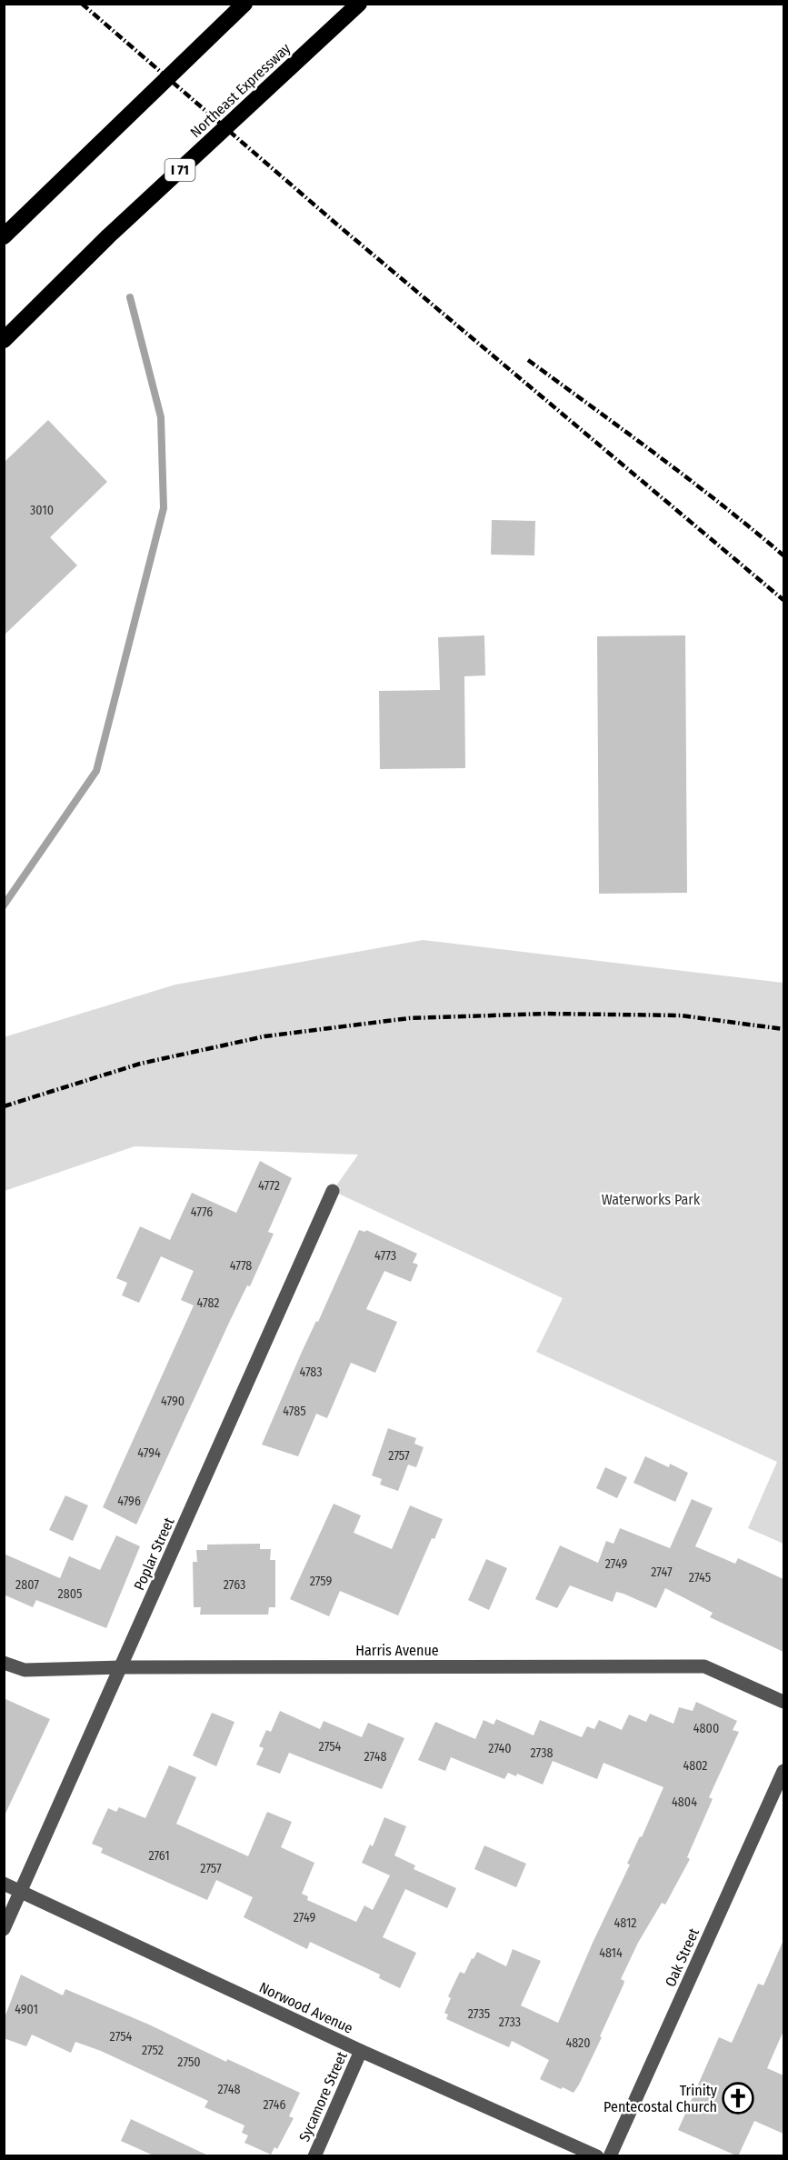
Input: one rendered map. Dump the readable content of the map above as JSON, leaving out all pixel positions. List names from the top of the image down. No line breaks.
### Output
{"streets":{"highway":["Northeast Expressway","I 71"],"street":["Poplar Street","Harris Avenue","Oak Street","Norwood Avenue","Sycamore Street"]},"crossings":[["Poplar Street","Harris Avenue"],["Poplar Street","Norwood Avenue"],["Norwood Avenue","Sycamore Street"]],"parks":["Waterworks Park"],"places":{"church":["Trinity Pentecostal Church"]},"house_numbers":["3010","4772","4776","4773","4778","4782","4783","4790","4785","4794","2757","4796","2749","2747","2745","2759","2807","2763","2805","4800","2754","2740","2738","2748","4802","4804","2761","2757","2749","4812","4814","4901","2735","2733","2754","4820","2752","2750","2748","2746"]}
